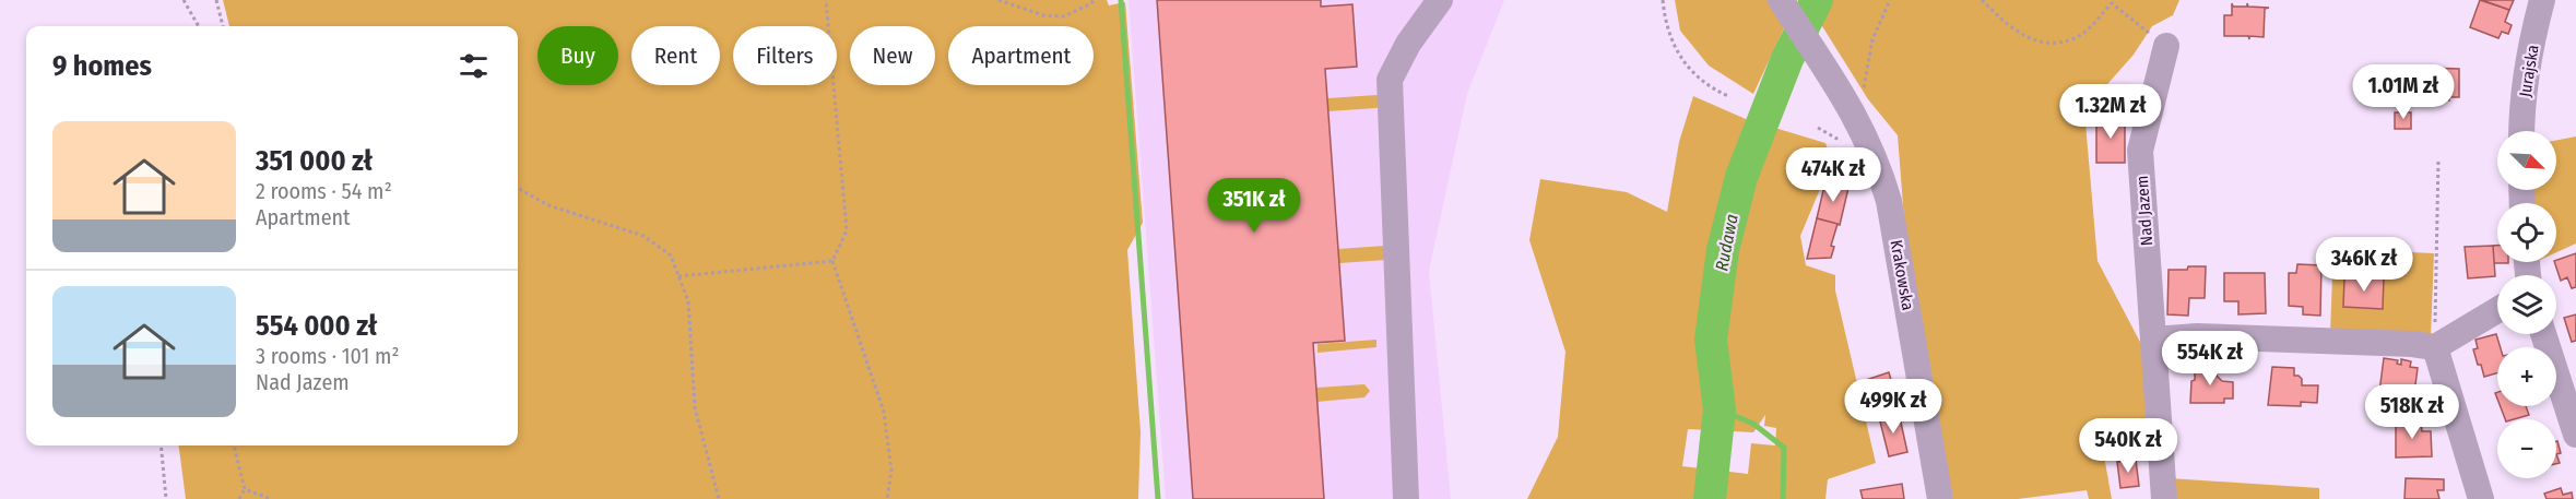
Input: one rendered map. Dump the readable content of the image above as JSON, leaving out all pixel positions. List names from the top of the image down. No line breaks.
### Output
{"streets":{"street":["Jurajska","Nad Jazem","Krakowska"]},"water":["Rudawa"],"north":"bottom right","page":{"chip":["Buy","Rent","Filters","New","Apartment"],"heading":"9 homes","price":["1.01M zł","1.32M zł","474K zł","351K zł","346K zł","554K zł","499K zł","518K zł","540K zł"],"list":[{"name":"351 000 zł","note":"2 rooms · 54 m² · Apartment"},{"name":"554 000 zł","note":"3 rooms · 101 m² · Nad Jazem"}],"map_buttons":["+","−"]}}
